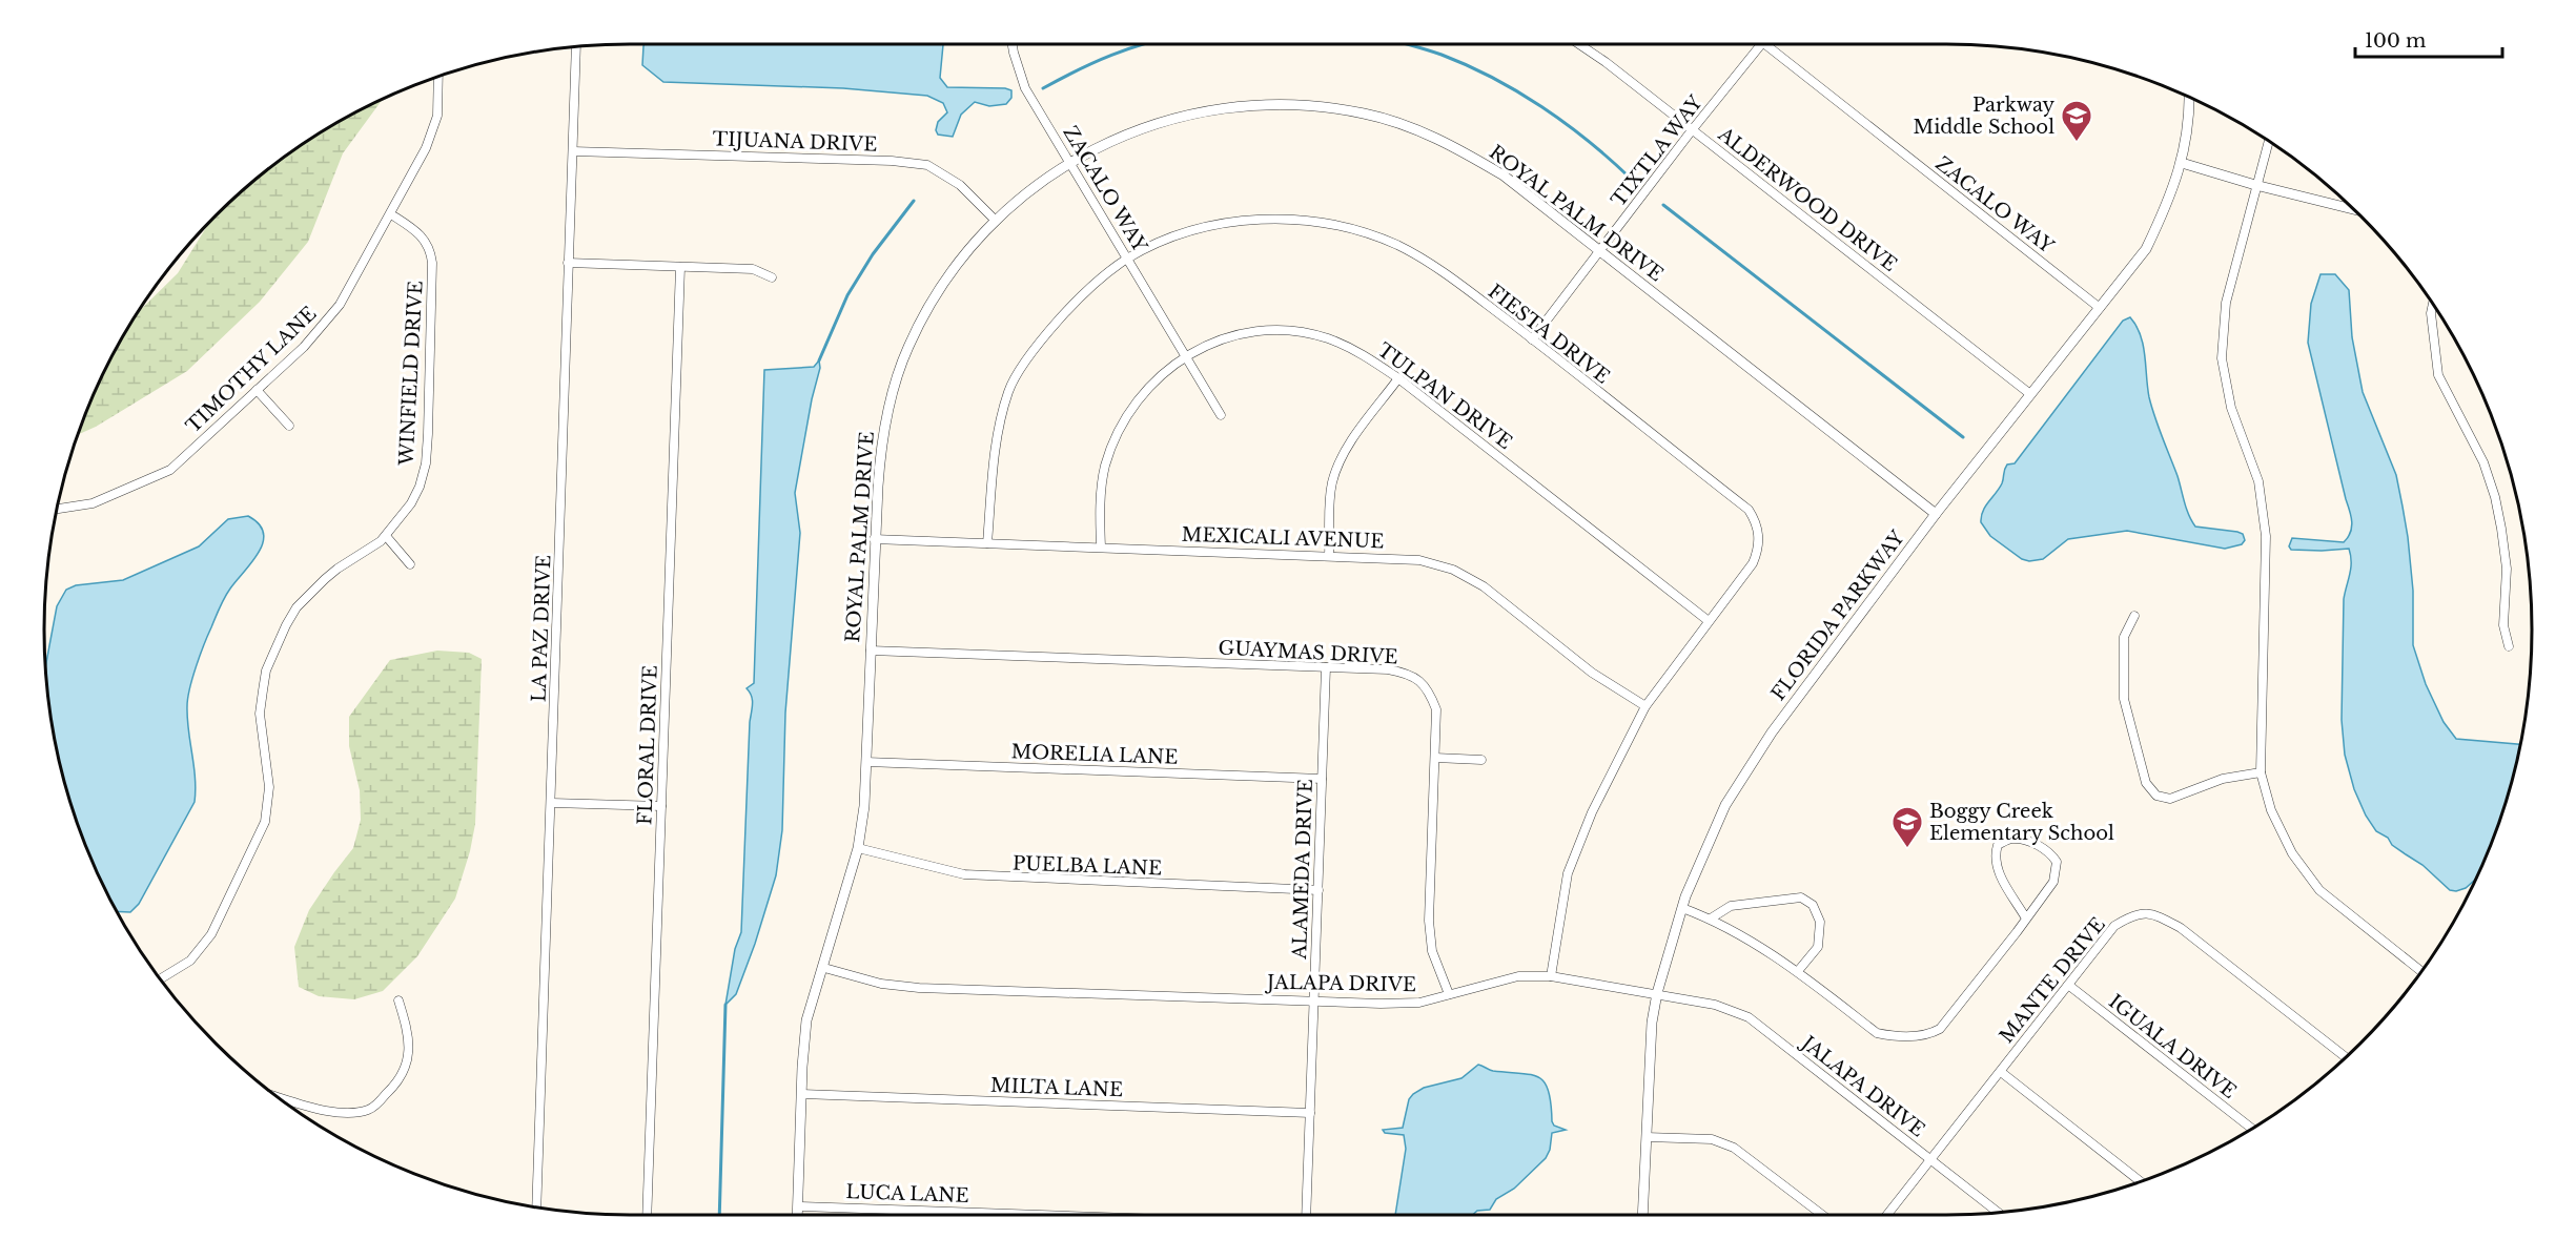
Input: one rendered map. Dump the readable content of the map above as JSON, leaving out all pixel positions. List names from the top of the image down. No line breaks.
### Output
{"streets":{"street":["TIJUANA DRIVE","TIXTLA WAY","ZACALO WAY","ALDERWOOD DRIVE","ROYAL PALM DRIVE","FIESTA DRIVE","TIMOTHY LANE","WINFIELD DRIVE","TULPAN DRIVE","MEXICALI AVENUE","FLORIDA PARKWAY","LA PAZ DRIVE","GUAYMAS DRIVE","FLORAL DRIVE","MORELIA LANE","PUELBA LANE","ALAMEDA DRIVE","MANTE DRIVE","JALAPA DRIVE","IGUALA DRIVE","MILTA LANE","LUCA LANE"]},"crossings":[["TIJUANA DRIVE","ROYAL PALM DRIVE"],["TIJUANA DRIVE","LA PAZ DRIVE"],["TIXTLA WAY","ALDERWOOD DRIVE"],["TIXTLA WAY","ROYAL PALM DRIVE"],["TIXTLA WAY","FIESTA DRIVE"],["ZACALO WAY","ROYAL PALM DRIVE"],["ZACALO WAY","FIESTA DRIVE"],["ZACALO WAY","TULPAN DRIVE"],["ZACALO WAY","FLORIDA PARKWAY"],["ALDERWOOD DRIVE","FLORIDA PARKWAY"],["ROYAL PALM DRIVE","MEXICALI AVENUE"],["ROYAL PALM DRIVE","FLORIDA PARKWAY"],["ROYAL PALM DRIVE","GUAYMAS DRIVE"],["ROYAL PALM DRIVE","MORELIA LANE"],["ROYAL PALM DRIVE","PUELBA LANE"],["ROYAL PALM DRIVE","JALAPA DRIVE"],["ROYAL PALM DRIVE","MILTA LANE"],["ROYAL PALM DRIVE","LUCA LANE"],["FIESTA DRIVE","TULPAN DRIVE"],["FIESTA DRIVE","MEXICALI AVENUE"],["FIESTA DRIVE","JALAPA DRIVE"],["TIMOTHY LANE","WINFIELD DRIVE"],["TULPAN DRIVE","MEXICALI AVENUE"],["FLORIDA PARKWAY","JALAPA DRIVE"],["GUAYMAS DRIVE","ALAMEDA DRIVE"],["GUAYMAS DRIVE","JALAPA DRIVE"],["MORELIA LANE","ALAMEDA DRIVE"],["PUELBA LANE","ALAMEDA DRIVE"],["ALAMEDA DRIVE","JALAPA DRIVE"],["ALAMEDA DRIVE","MILTA LANE"],["MANTE DRIVE","JALAPA DRIVE"],["MANTE DRIVE","IGUALA DRIVE"]],"places":{"school or university":["Parkway Middle School","Boggy Creek Elementary School"]},"scale_bar":"100 m"}
